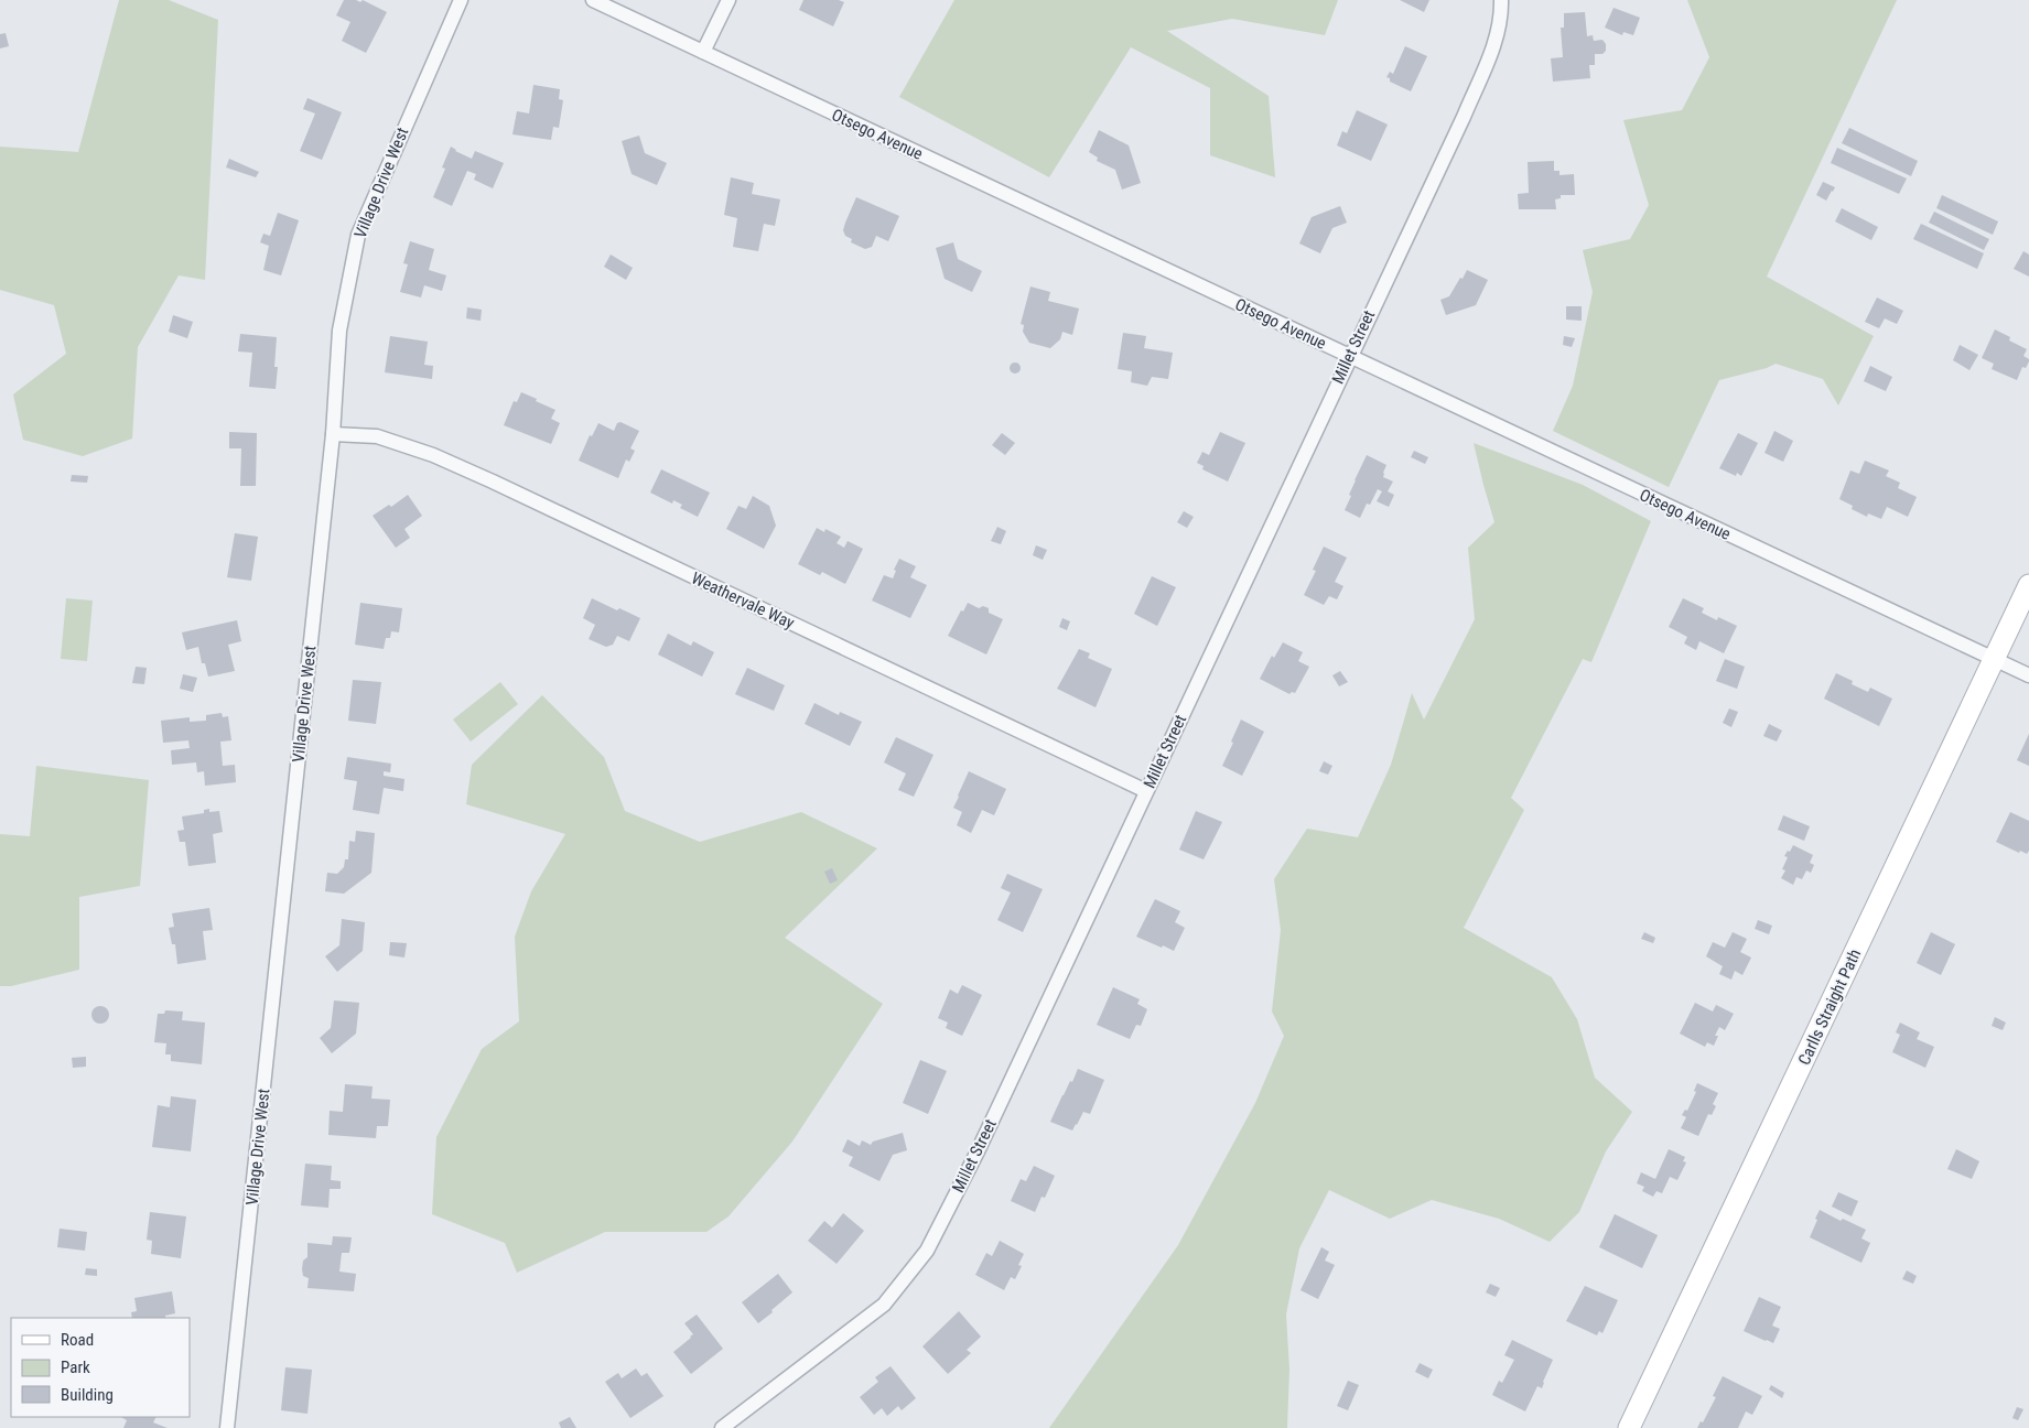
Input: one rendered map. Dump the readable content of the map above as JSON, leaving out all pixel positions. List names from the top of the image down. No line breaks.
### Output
{"streets":{"street":["Otsego Avenue","Village Drive West","Millet Street","Weathervale Way","Carlls Straight Path"]},"crossings":[["Otsego Avenue","Millet Street"],["Otsego Avenue","Carlls Straight Path"],["Village Drive West","Weathervale Way"],["Millet Street","Weathervale Way"]],"legend":["Road","Park","Building"]}
